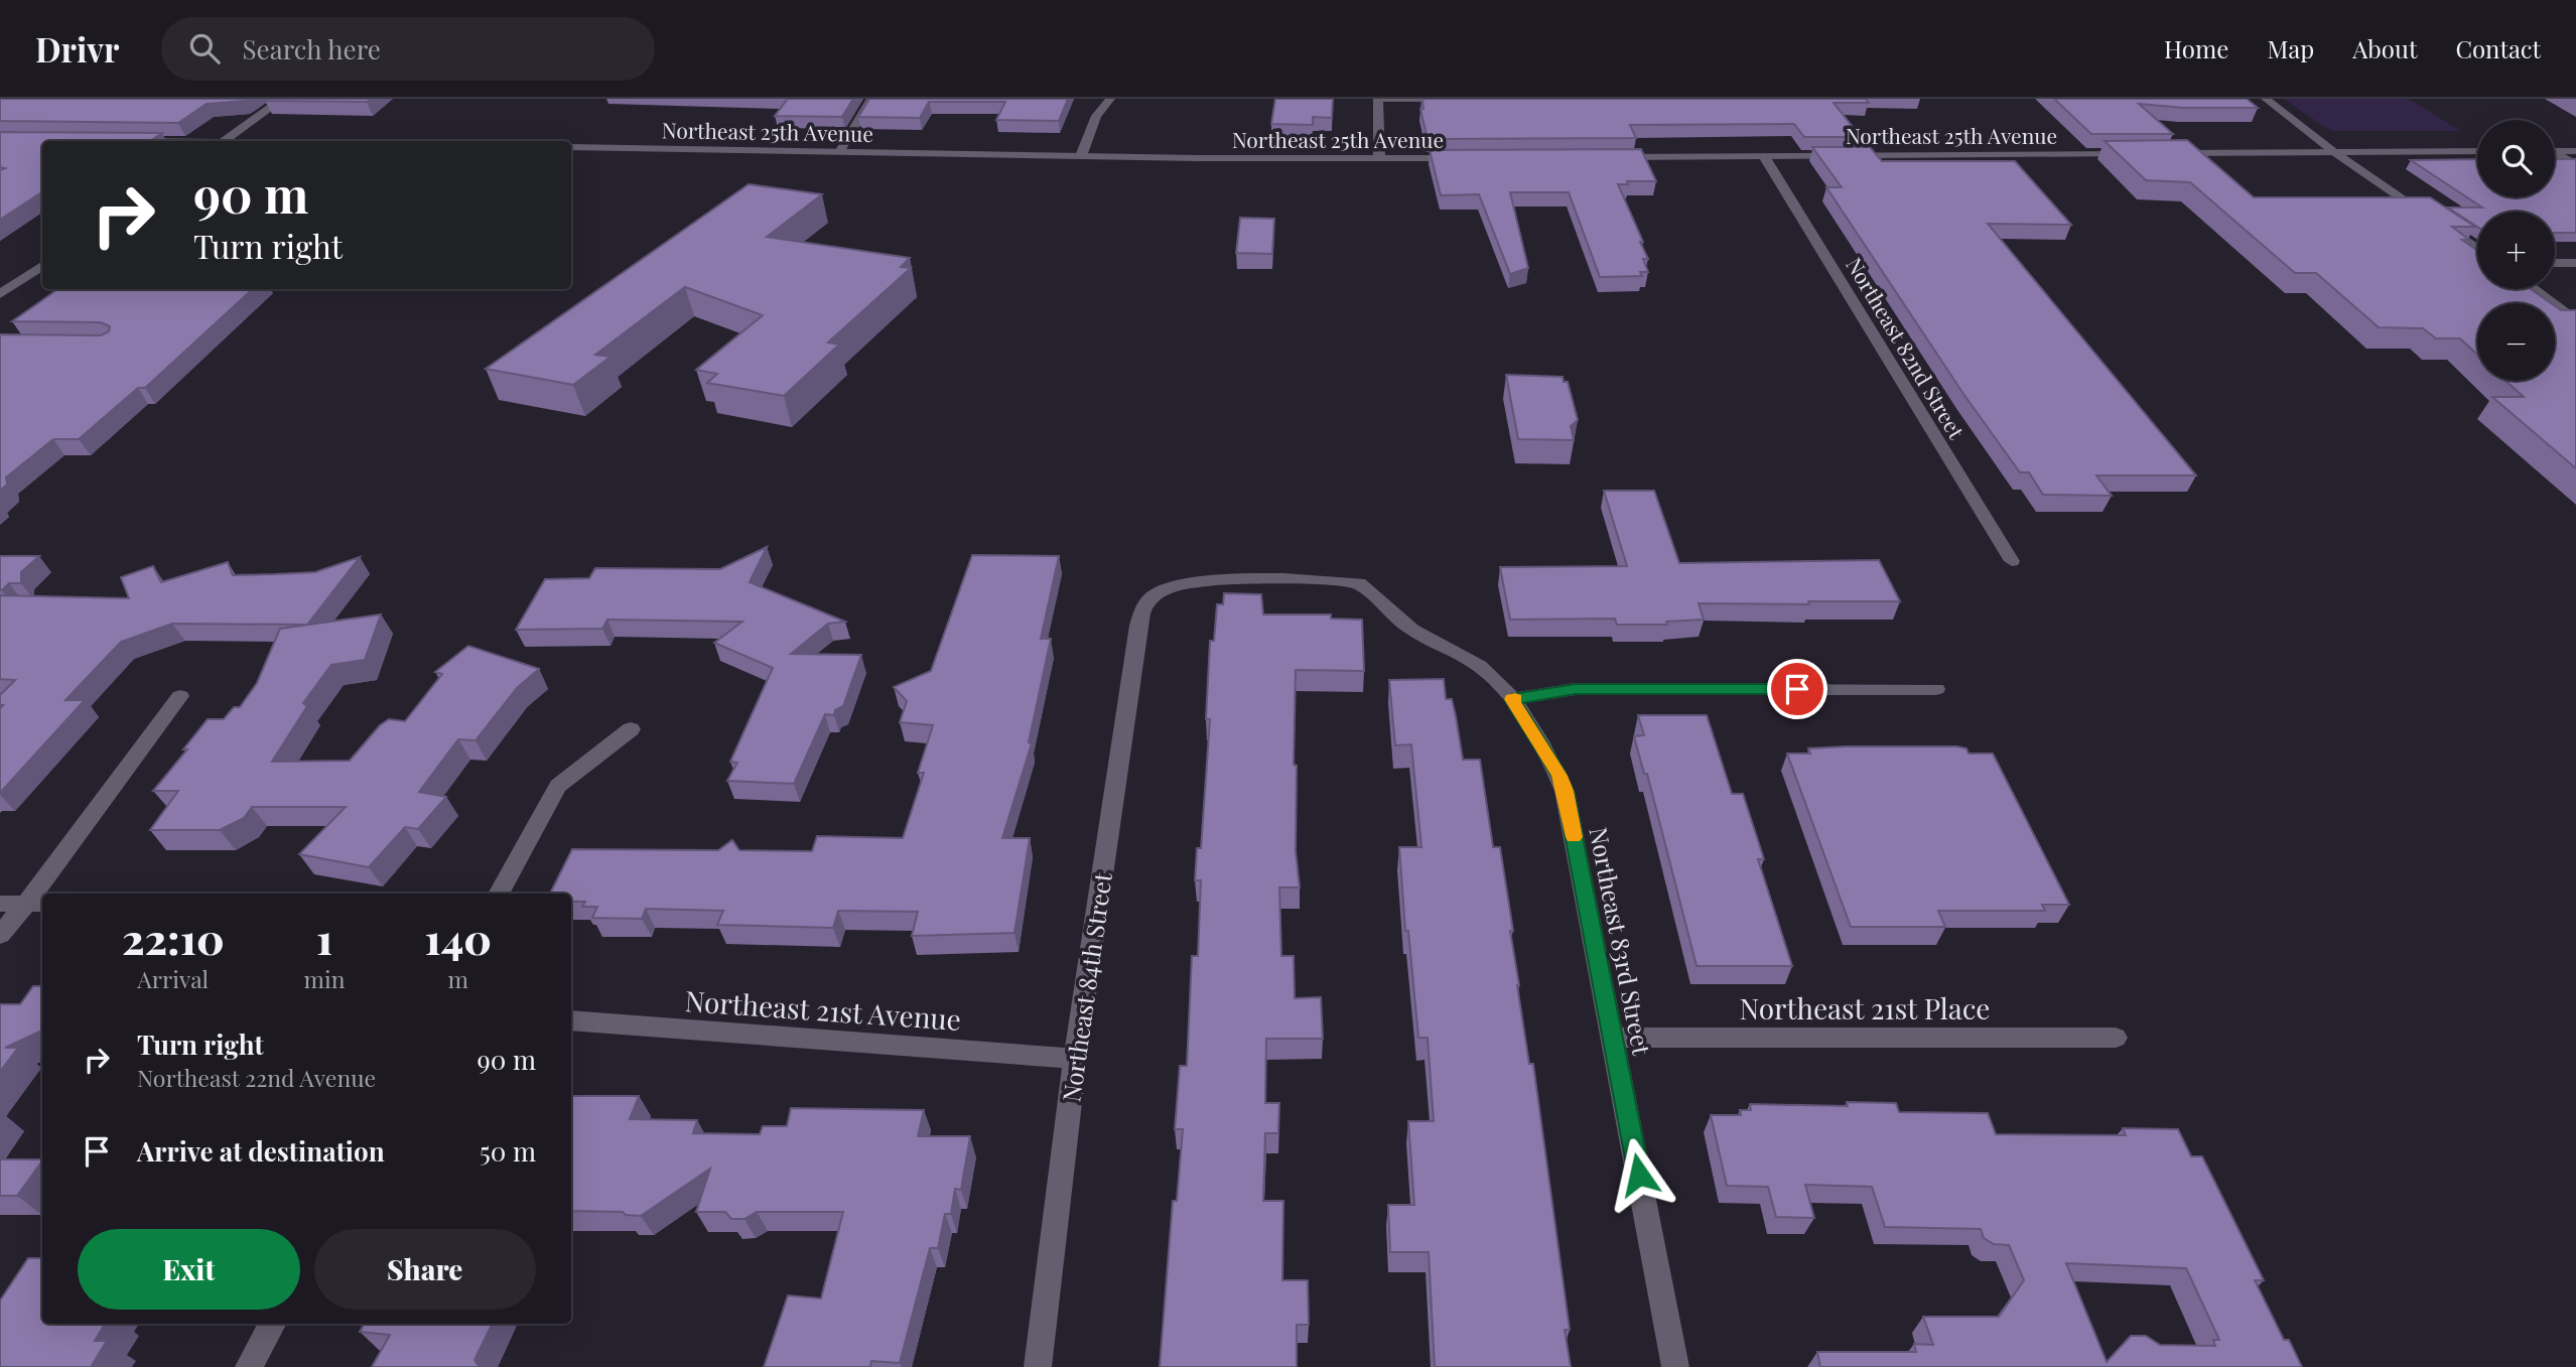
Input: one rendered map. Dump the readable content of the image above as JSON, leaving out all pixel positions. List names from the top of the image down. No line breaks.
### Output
{"streets":{"street":["Northeast 25th Avenue","Northeast 82nd Street","Northeast 83rd Street","Northeast 84th Street","Northeast 21st Place","Northeast 21st Avenue"]},"crossings":[["Northeast 25th Avenue","Northeast 82nd Street"],["Northeast 83rd Street","Northeast 84th Street"],["Northeast 83rd Street","Northeast 21st Place"],["Northeast 84th Street","Northeast 21st Avenue"]],"page":{"header":"Drivr","search":"Search here","nav":["Home","Map","About","Contact"],"map_buttons":["+","−"],"turn":["90 m","Turn right"],"eta":["22:10","Arrival","1","min","140","m"],"list":[{"name":"Turn right","note":"Northeast 22nd Avenue","value":"90 m"},{"name":"Arrive at destination","value":"50 m"}],"buttons":["Exit","Share"]}}
